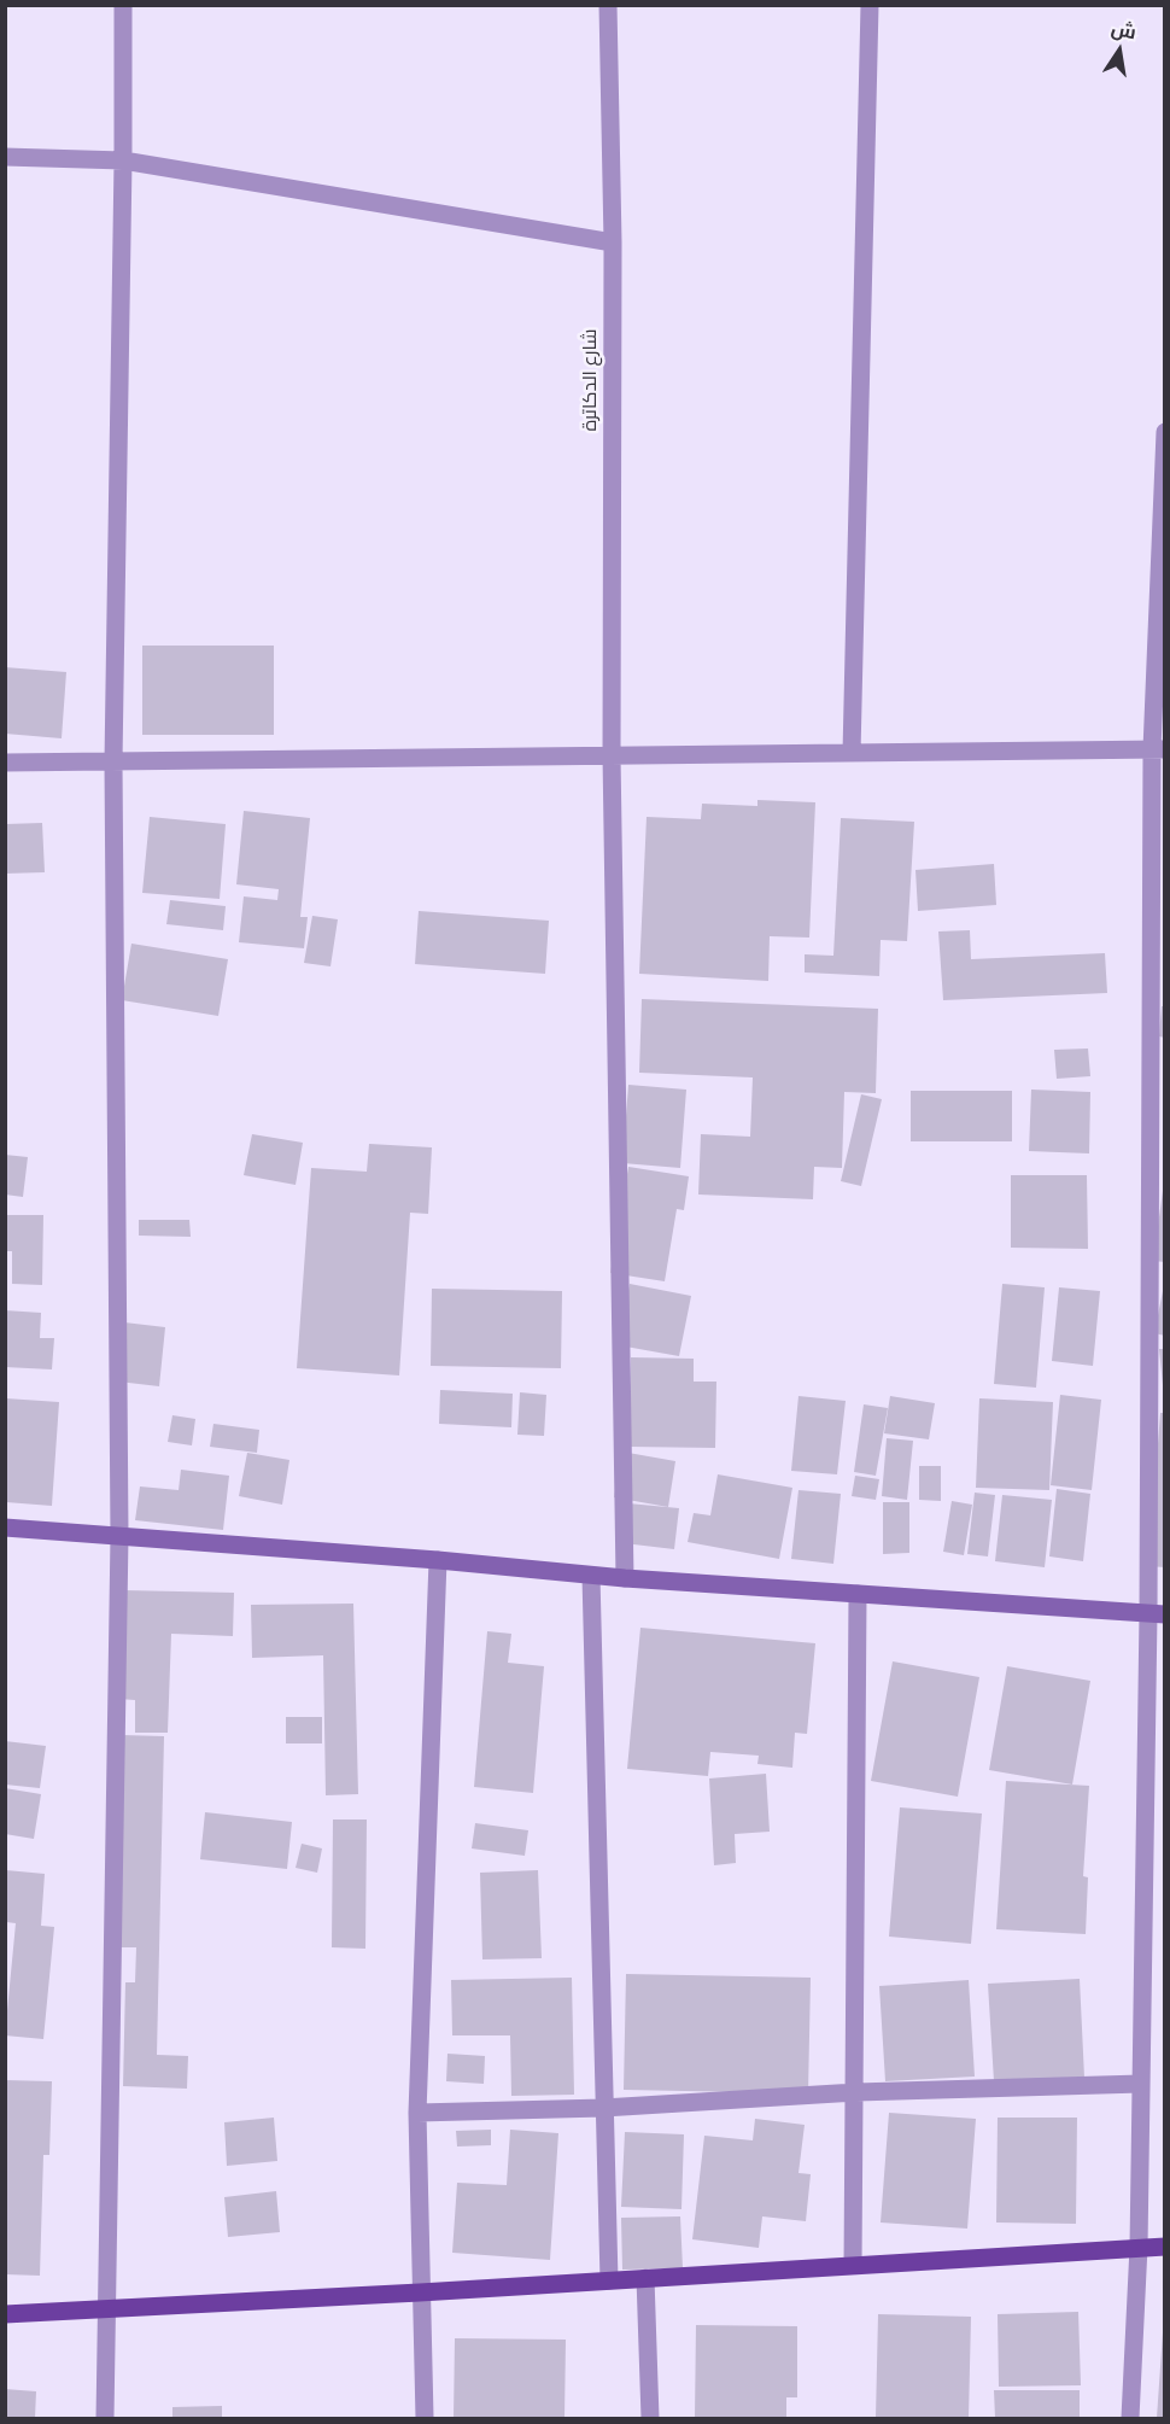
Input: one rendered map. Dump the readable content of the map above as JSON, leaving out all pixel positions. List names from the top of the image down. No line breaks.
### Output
{"streets":{"street":["شارع الدكاترة"]},"north":"top"}
